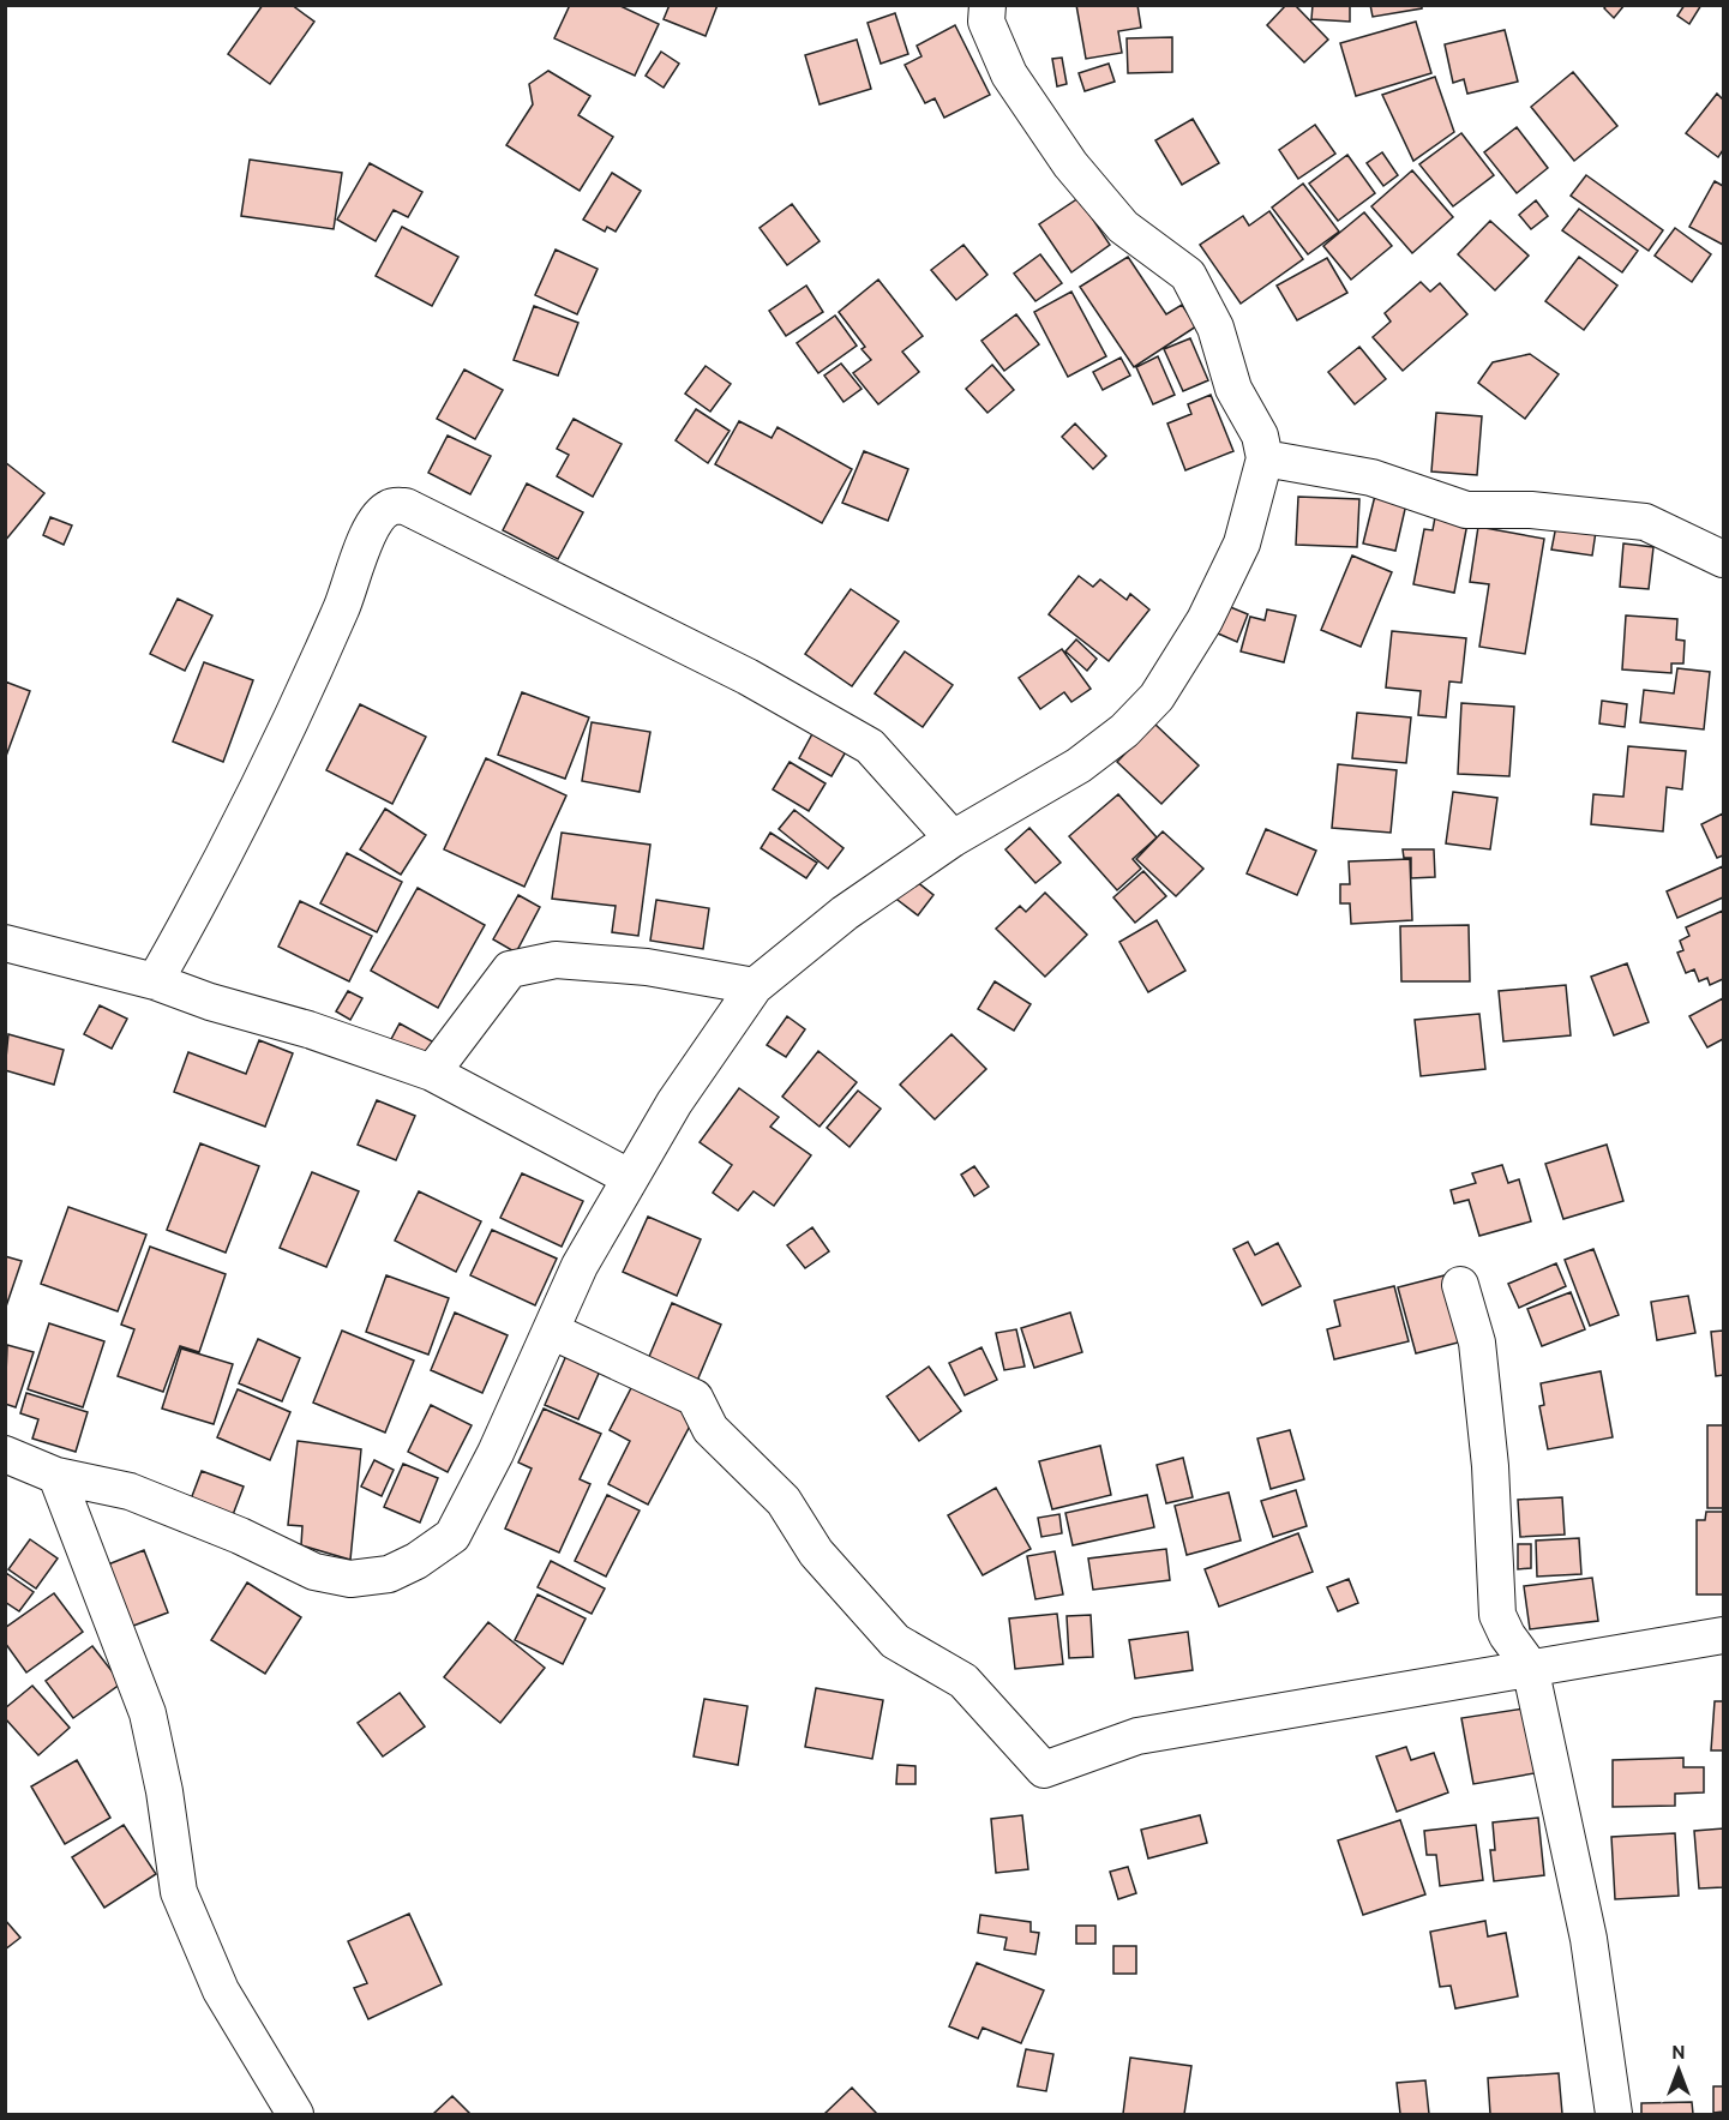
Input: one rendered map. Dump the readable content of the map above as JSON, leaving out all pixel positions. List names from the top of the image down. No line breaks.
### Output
{"north":"top"}
